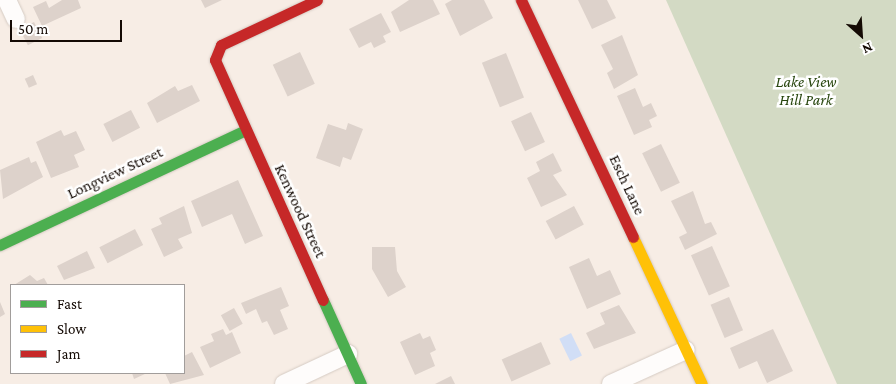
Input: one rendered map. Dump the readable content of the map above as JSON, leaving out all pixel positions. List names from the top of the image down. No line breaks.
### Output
{"streets":{"street":["Longview Street","Esch Lane","Kenwood Street"]},"crossings":[["Longview Street","Kenwood Street"]],"parks":["Lake View Hill Park"],"legend":["Fast","Slow","Jam"],"scale_bar":"50 m","north":"bottom right"}
